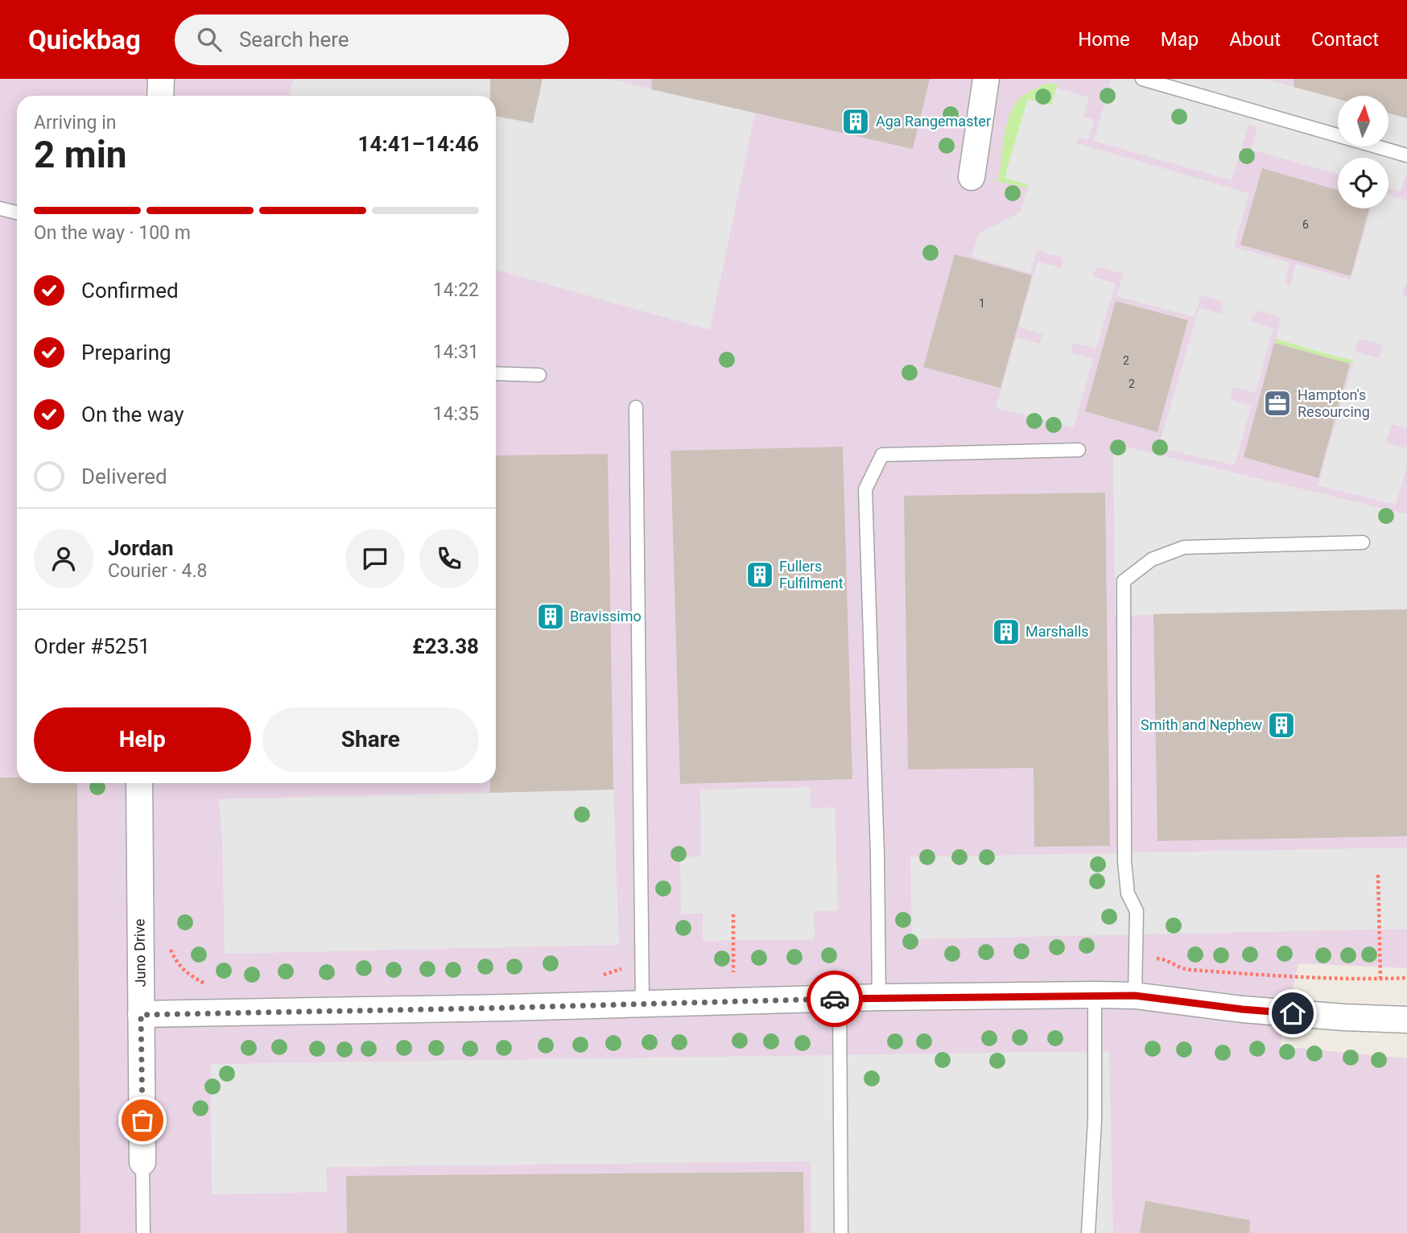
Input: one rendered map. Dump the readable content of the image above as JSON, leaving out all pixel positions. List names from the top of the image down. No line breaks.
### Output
{"streets":{"street":["Juno Drive"]},"places":{"building":["Aga Rangemaster","Fullers Fulfilment","Bravissimo","Marshalls","Smith and Nephew"],"office":["Hampton's Resourcing"]},"house_numbers":["6","1","2","2"],"north":"top","page":{"header":"Quickbag","search":"Search here","nav":["Home","Map","About","Contact"],"heading":["2 min","Arriving in","14:41–14:46"],"panel":["Jordan","Courier · 4.8","Order #5251","£23.38"],"bar":"On the way · 100 m","list":[["Confirmed","14:22"],["Preparing","14:31"],["On the way","14:35"],"Delivered"],"buttons":["Help","Share"]}}
